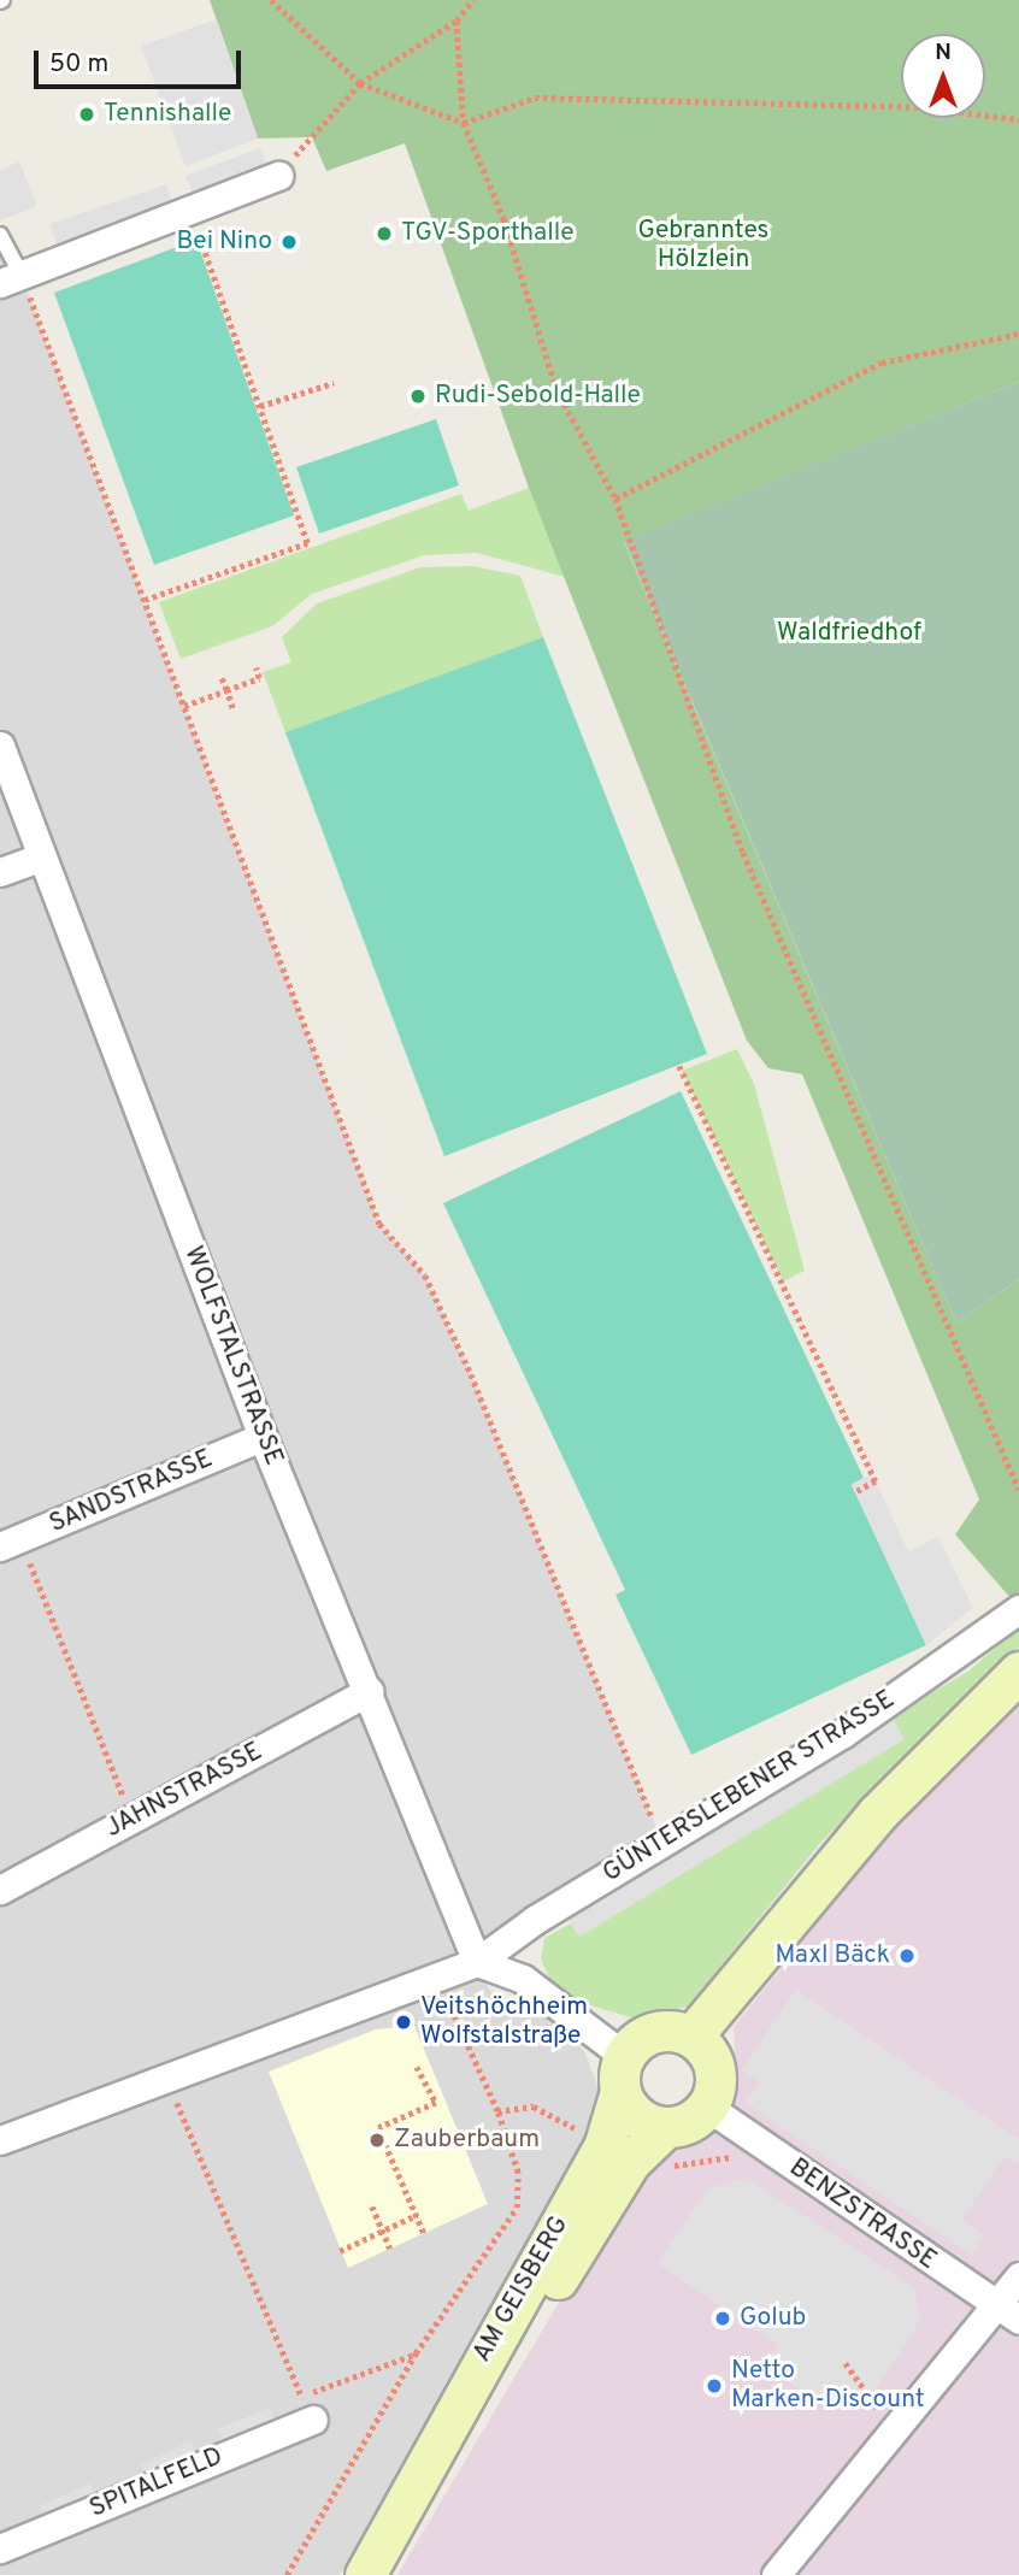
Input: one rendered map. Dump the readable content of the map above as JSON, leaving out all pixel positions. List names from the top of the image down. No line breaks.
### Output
{"streets":{"street":["WOLFSTALSTRASSE","SANDSTRASSE","GÜNTERSLEBENER STRASSE","JAHNSTRASSE","BENZSTRASSE","AM GEISBERG","SPITALFELD"]},"crossings":[["WOLFSTALSTRASSE","SANDSTRASSE"],["WOLFSTALSTRASSE","GÜNTERSLEBENER STRASSE"],["WOLFSTALSTRASSE","JAHNSTRASSE"],["BENZSTRASSE","AM GEISBERG"]],"parks":["Gebranntes Hölzlein","Waldfriedhof"],"places":["Tennishalle","TGV-Sporthalle","Bei Nino","Rudi-Sebold-Halle","Maxl Bäck","Veitshöchheim Wolfstalstraße","Zauberbaum","Golub","Netto Marken-Discount"],"scale_bar":"50 m","north":"top"}
